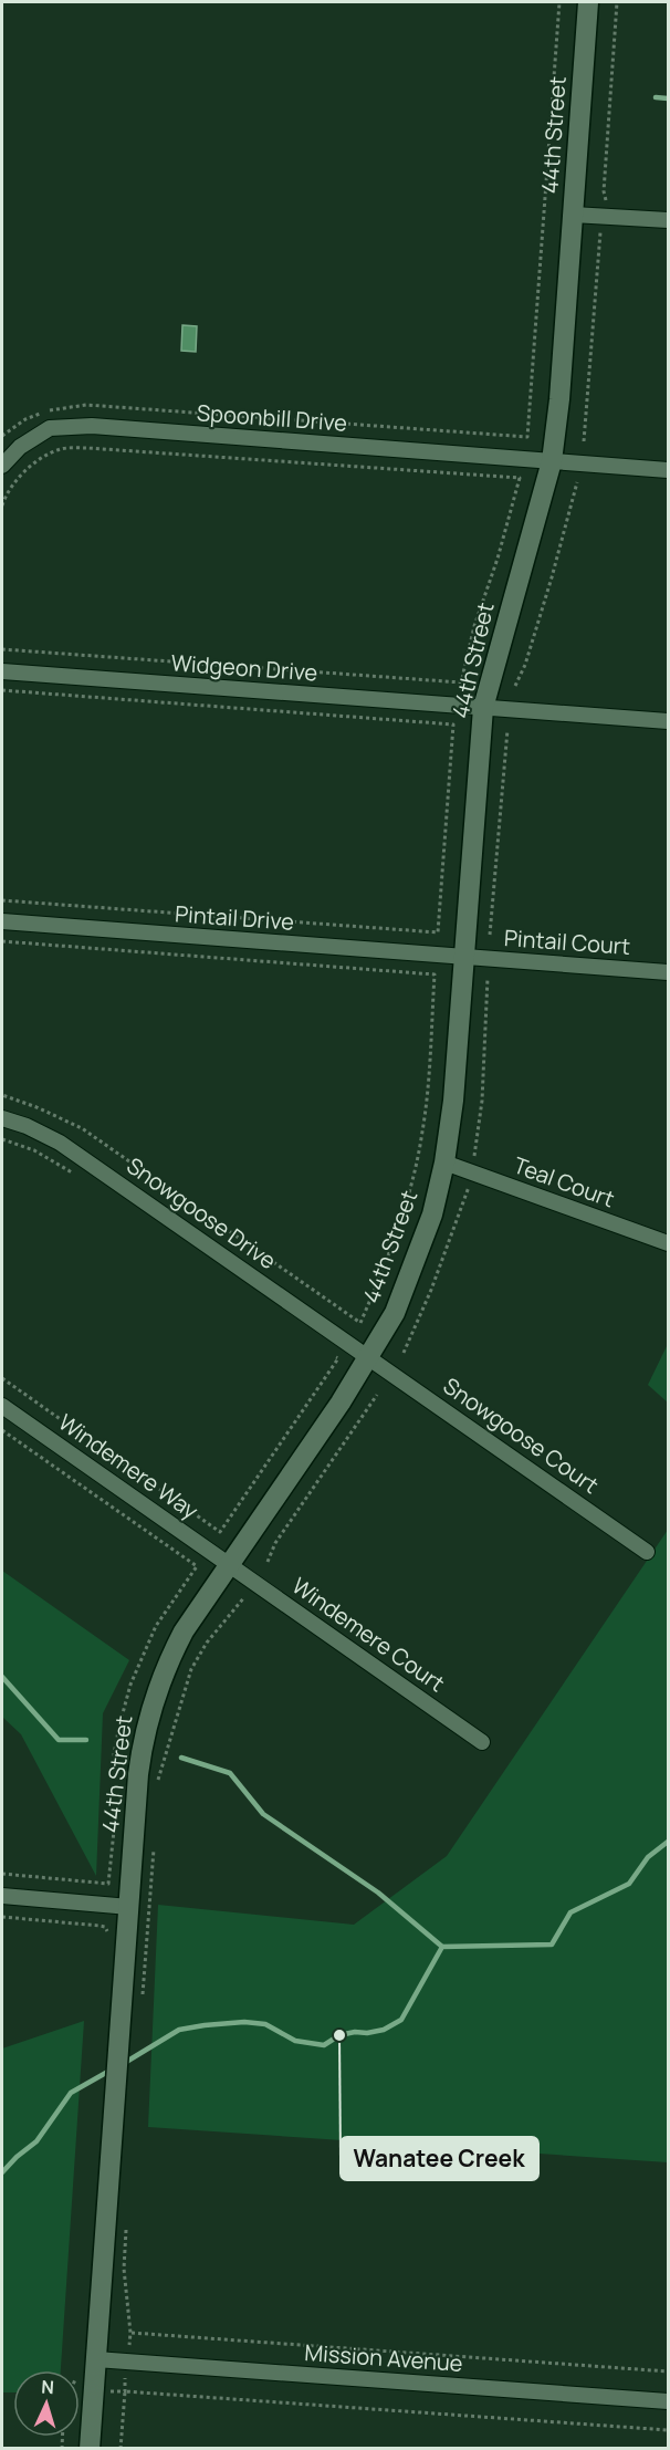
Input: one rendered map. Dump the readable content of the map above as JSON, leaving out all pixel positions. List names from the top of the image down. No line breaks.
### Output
{"streets":{"street":["44th Street","Spoonbill Drive","Widgeon Drive","Pintail Drive","Pintail Court","Teal Court","Snowgoose Drive","Snowgoose Court","Windemere Way","Windemere Court","Mission Avenue"]},"crossings":[["44th Street","Spoonbill Drive"],["44th Street","Widgeon Drive"],["44th Street","Pintail Drive"],["44th Street","Pintail Court"],["44th Street","Teal Court"],["44th Street","Snowgoose Drive"],["44th Street","Snowgoose Court"],["44th Street","Windemere Way"],["44th Street","Windemere Court"],["44th Street","Mission Avenue"],["Pintail Drive","Pintail Court"],["Snowgoose Drive","Snowgoose Court"],["Windemere Way","Windemere Court"]],"places":["Wanatee Creek"],"north":"top"}
